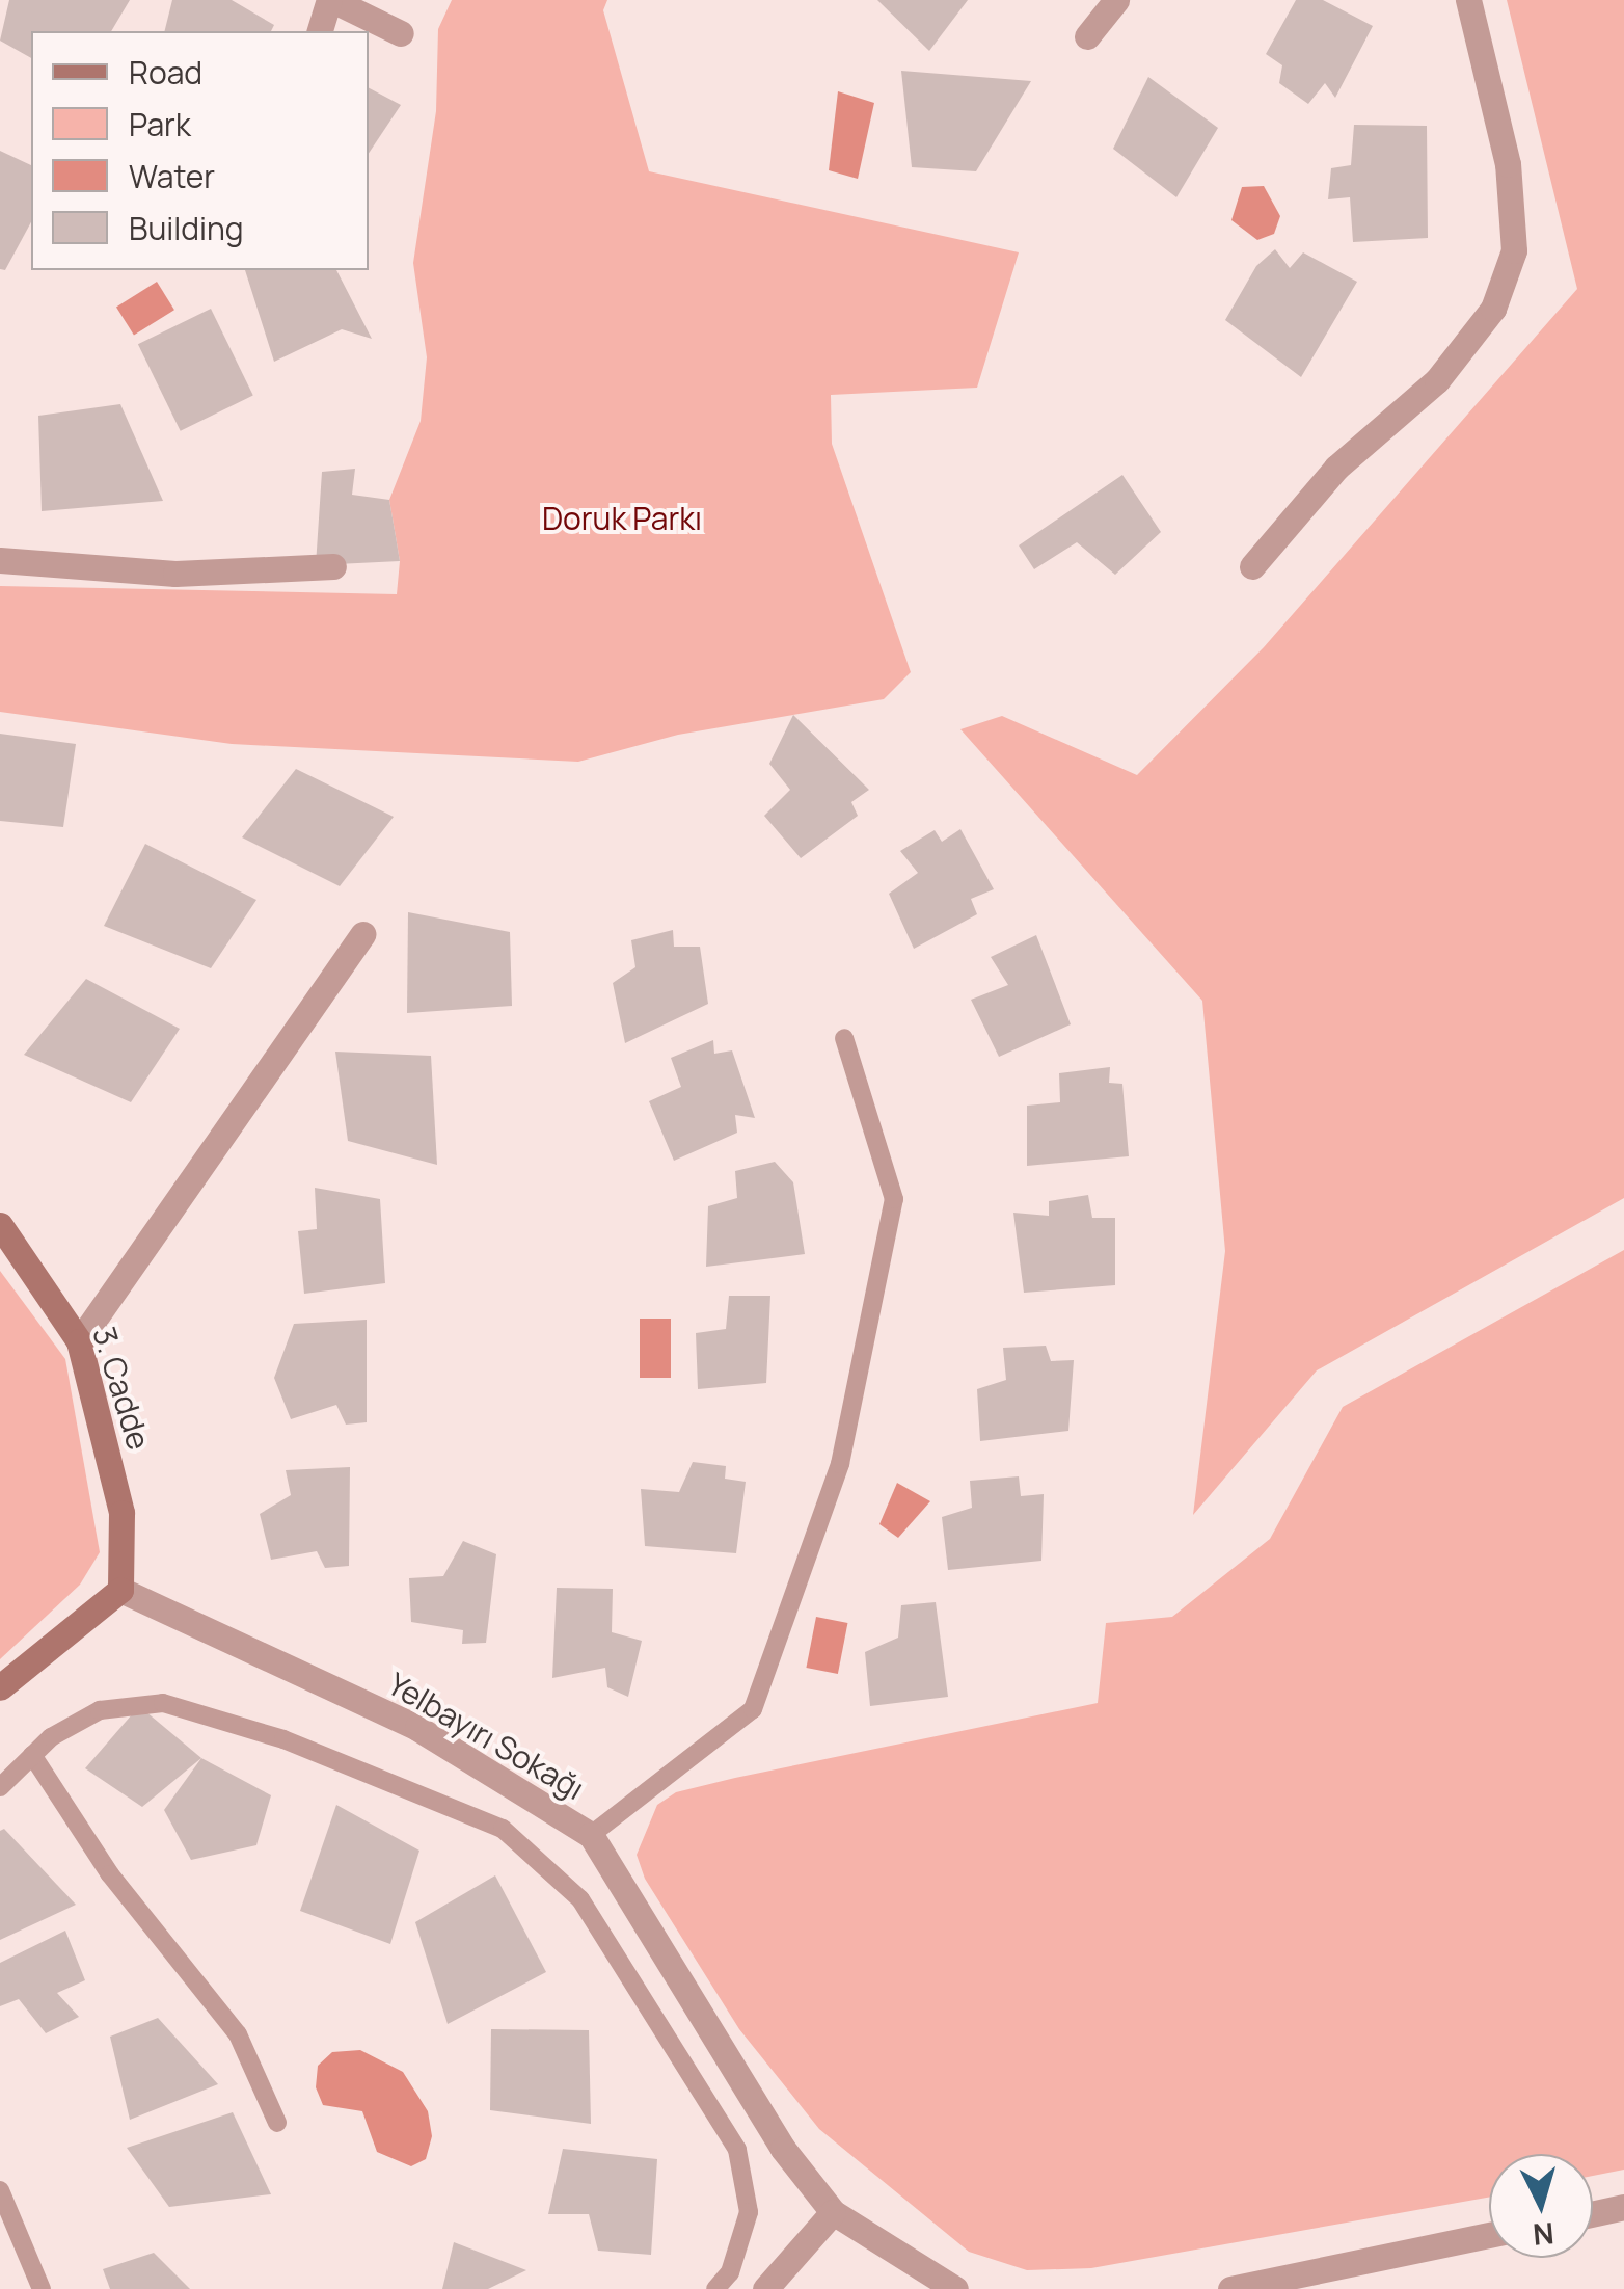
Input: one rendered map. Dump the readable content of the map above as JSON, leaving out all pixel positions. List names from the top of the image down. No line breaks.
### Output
{"streets":{"main road":["3. Cadde"],"street":["Yelbayırı Sokağı"]},"crossings":[["3. Cadde","Yelbayırı Sokağı"]],"parks":["Doruk Parkı"],"legend":["Road","Park","Water","Building"],"north":"bottom"}
